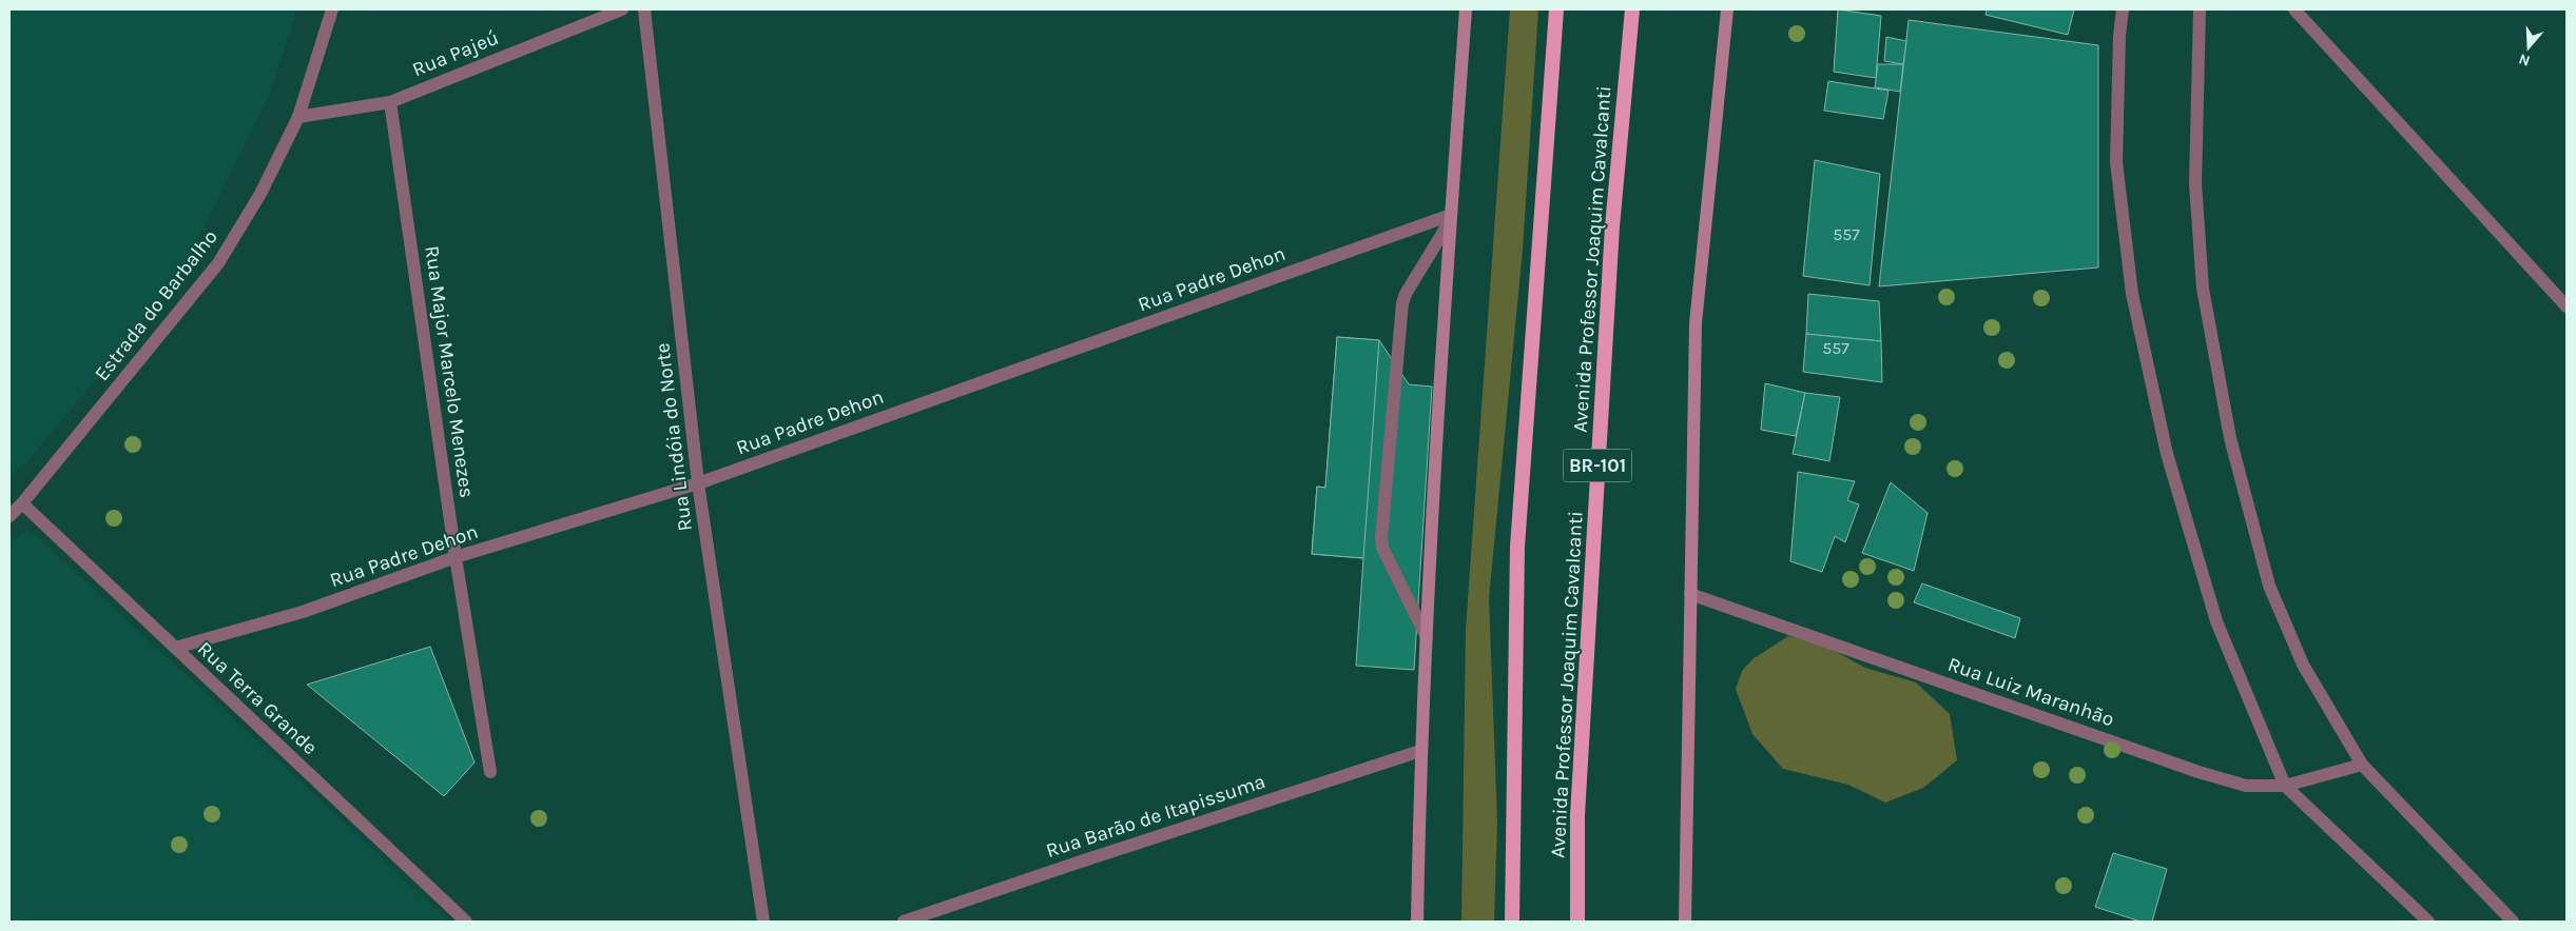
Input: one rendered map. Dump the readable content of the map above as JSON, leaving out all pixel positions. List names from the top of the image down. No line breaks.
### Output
{"streets":{"highway":["Avenida Professor Joaquim Cavalcanti","BR-101"],"street":["Rua Pajeú","Rua Padre Dehon","Estrada do Barbalho","Rua Major Marcelo Menezes","Rua Lindóia do Norte","Rua Luiz Maranhão","Rua Terra Grande","Rua Barão de Itapissuma"]},"crossings":[["Rua Pajeú","Estrada do Barbalho"],["Rua Pajeú","Rua Major Marcelo Menezes"],["Rua Padre Dehon","Rua Major Marcelo Menezes"],["Rua Padre Dehon","Rua Lindóia do Norte"],["Rua Padre Dehon","Rua Terra Grande"],["Estrada do Barbalho","Rua Terra Grande"]],"house_numbers":["557","557"],"north":"bottom"}
